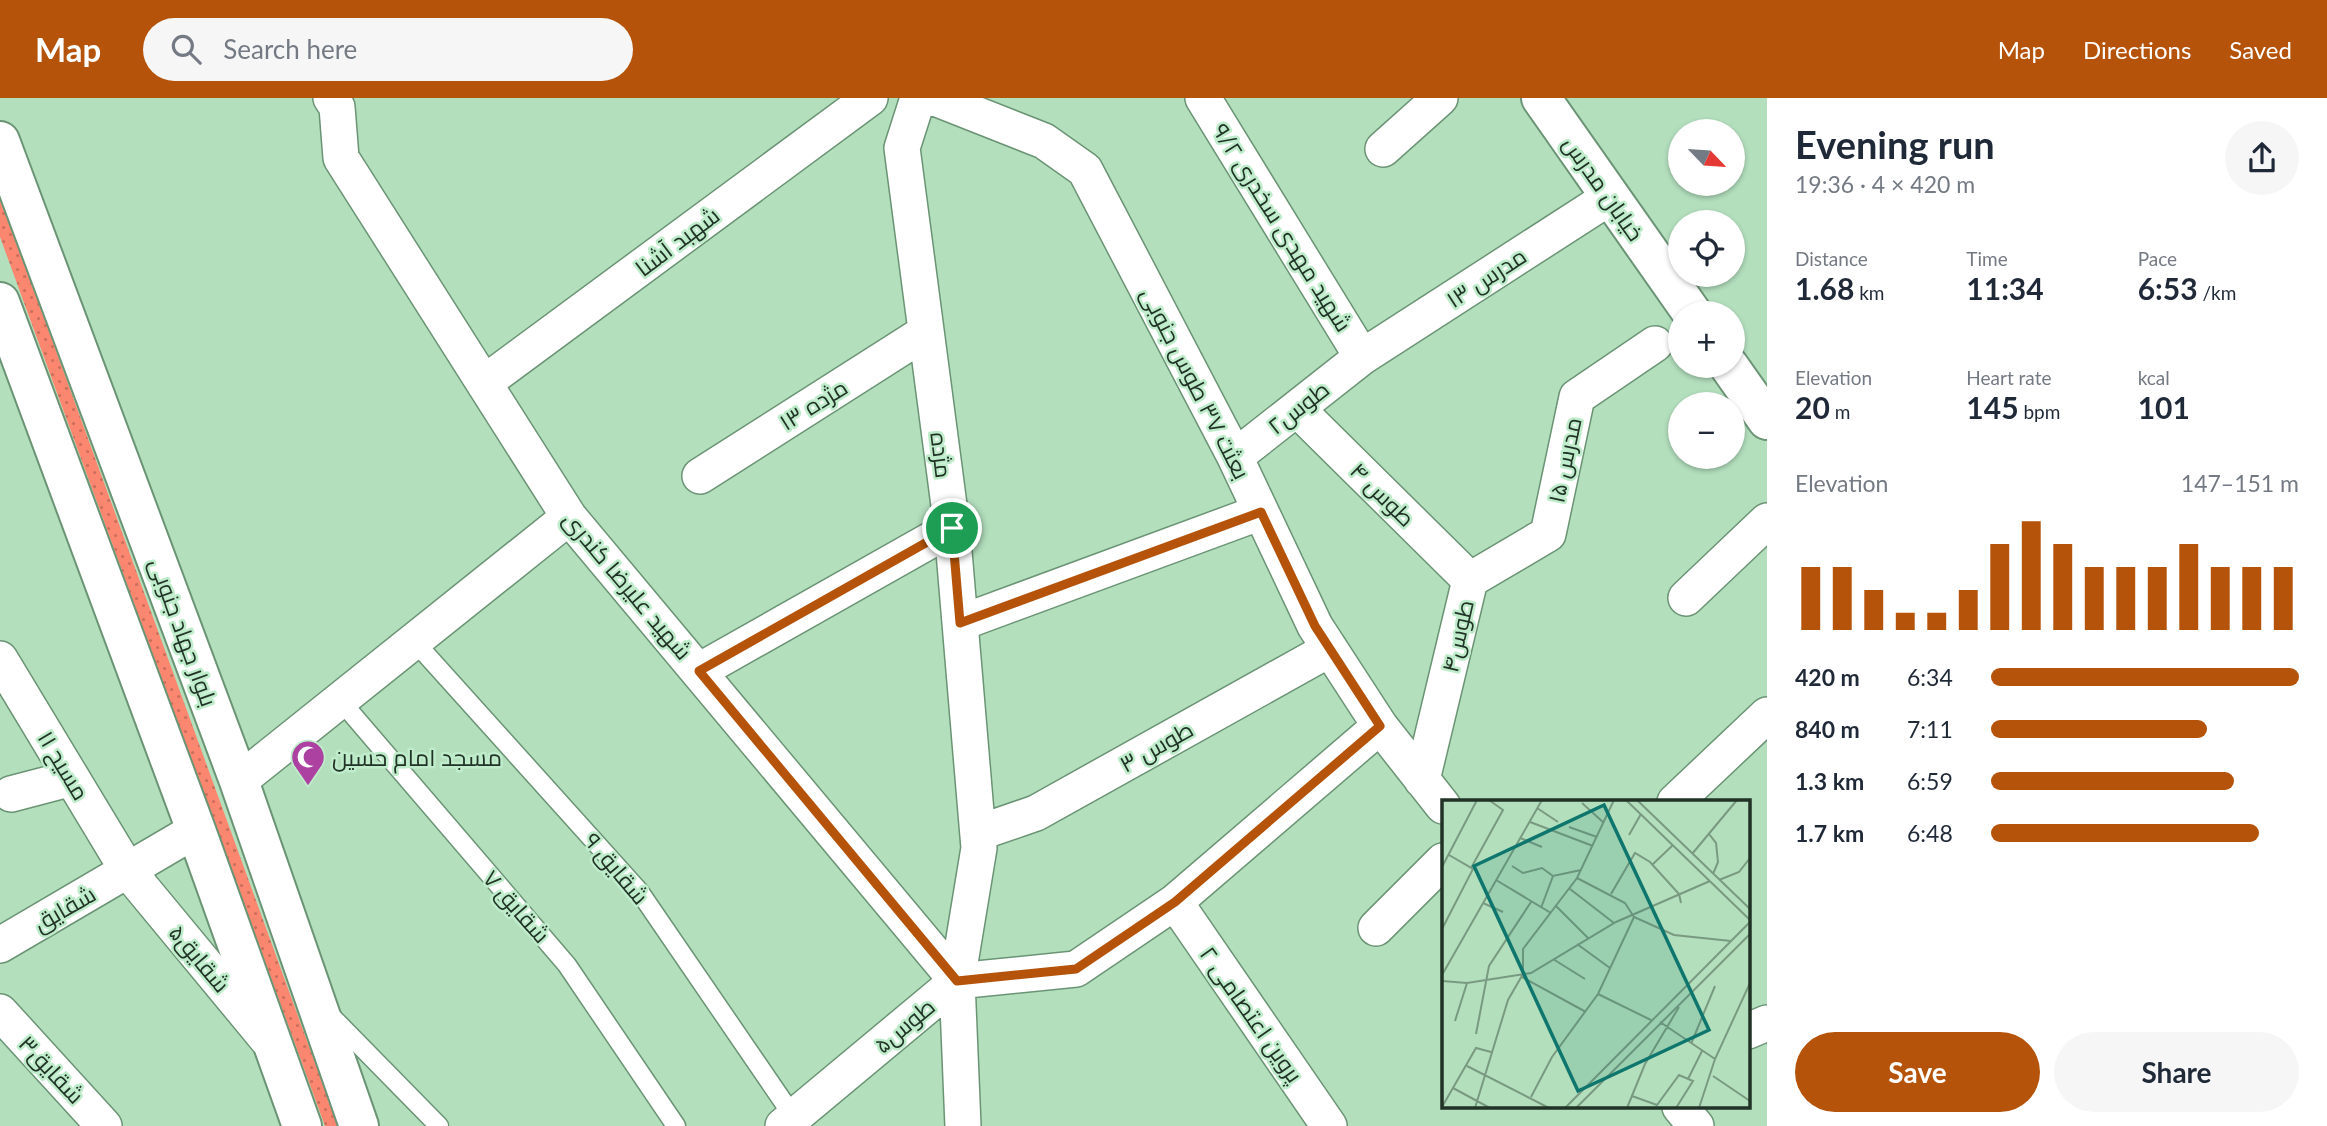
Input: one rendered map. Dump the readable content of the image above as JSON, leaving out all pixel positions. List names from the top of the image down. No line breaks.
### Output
{"streets":{"main road":["خیابان مدرس","بلوار جهاد جنوبی"],"street":["شهید مهدی سخدری ۹/۲","شهبد آشنا","مدرس ۱۳","بعثت ۳۷ طوس جنوبی","مژده ۱۳","طوس۲","مژده","مدرس ۱۵","طوس ۴","شهید علیرضا کندری","طوس۴","طوس ۳","مسیح ۱۱","شقایق","شقایق۵","پروین اعتصامی ۲","طوس۵","شقایق۳"],"lane":["شقایق ۹","شقایق ۷"]},"crossings":[["خیابان مدرس","مدرس ۱۳"],["شهید مهدی سخدری ۹/۲","مدرس ۱۳"],["شهید مهدی سخدری ۹/۲","طوس۲"],["شهبد آشنا","شهید علیرضا کندری"],["مدرس ۱۳","طوس۲"],["بعثت ۳۷ طوس جنوبی","طوس۲"],["بعثت ۳۷ طوس جنوبی","طوس۴"],["بعثت ۳۷ طوس جنوبی","طوس ۳"],["بعثت ۳۷ طوس جنوبی","طوس۵"],["مژده ۱۳","مژده"],["طوس۲","طوس ۴"],["مژده","شهید علیرضا کندری"],["مژده","طوس ۳"],["مژده","طوس۵"],["مدرس ۱۵","طوس۴"],["طوس ۴","طوس۴"],["شهید علیرضا کندری","طوس۵"],["مسیح ۱۱","شقایق"],["مسیح ۱۱","شقایق۵"],["شقایق ۹","طوس۵"],["شقایق","شقایق۵"],["پروین اعتصامی ۲","طوس۵"]],"places":{"mosque":["مسجد امام حسین"]},"north":"bottom right","page":{"header":"Map","search":"Search here","nav":["Map","Directions","Saved"],"heading":["Evening run","19:36 · 4 × 420 m"],"map_buttons":["+","−"],"stats":[["Distance","1.68 km"],["Time","11:34"],["Pace","6:53 /km"],["Elevation","20 m"],["Heart rate","145 bpm"],["kcal","101"]],"chart":["Elevation","147–151 m"],"list":[{"name":"420 m","note":"6:34"},{"name":"840 m","note":"7:11"},{"name":"1.3 km","note":"6:59"},{"name":"1.7 km","note":"6:48"}],"buttons":["Save","Share"]}}
